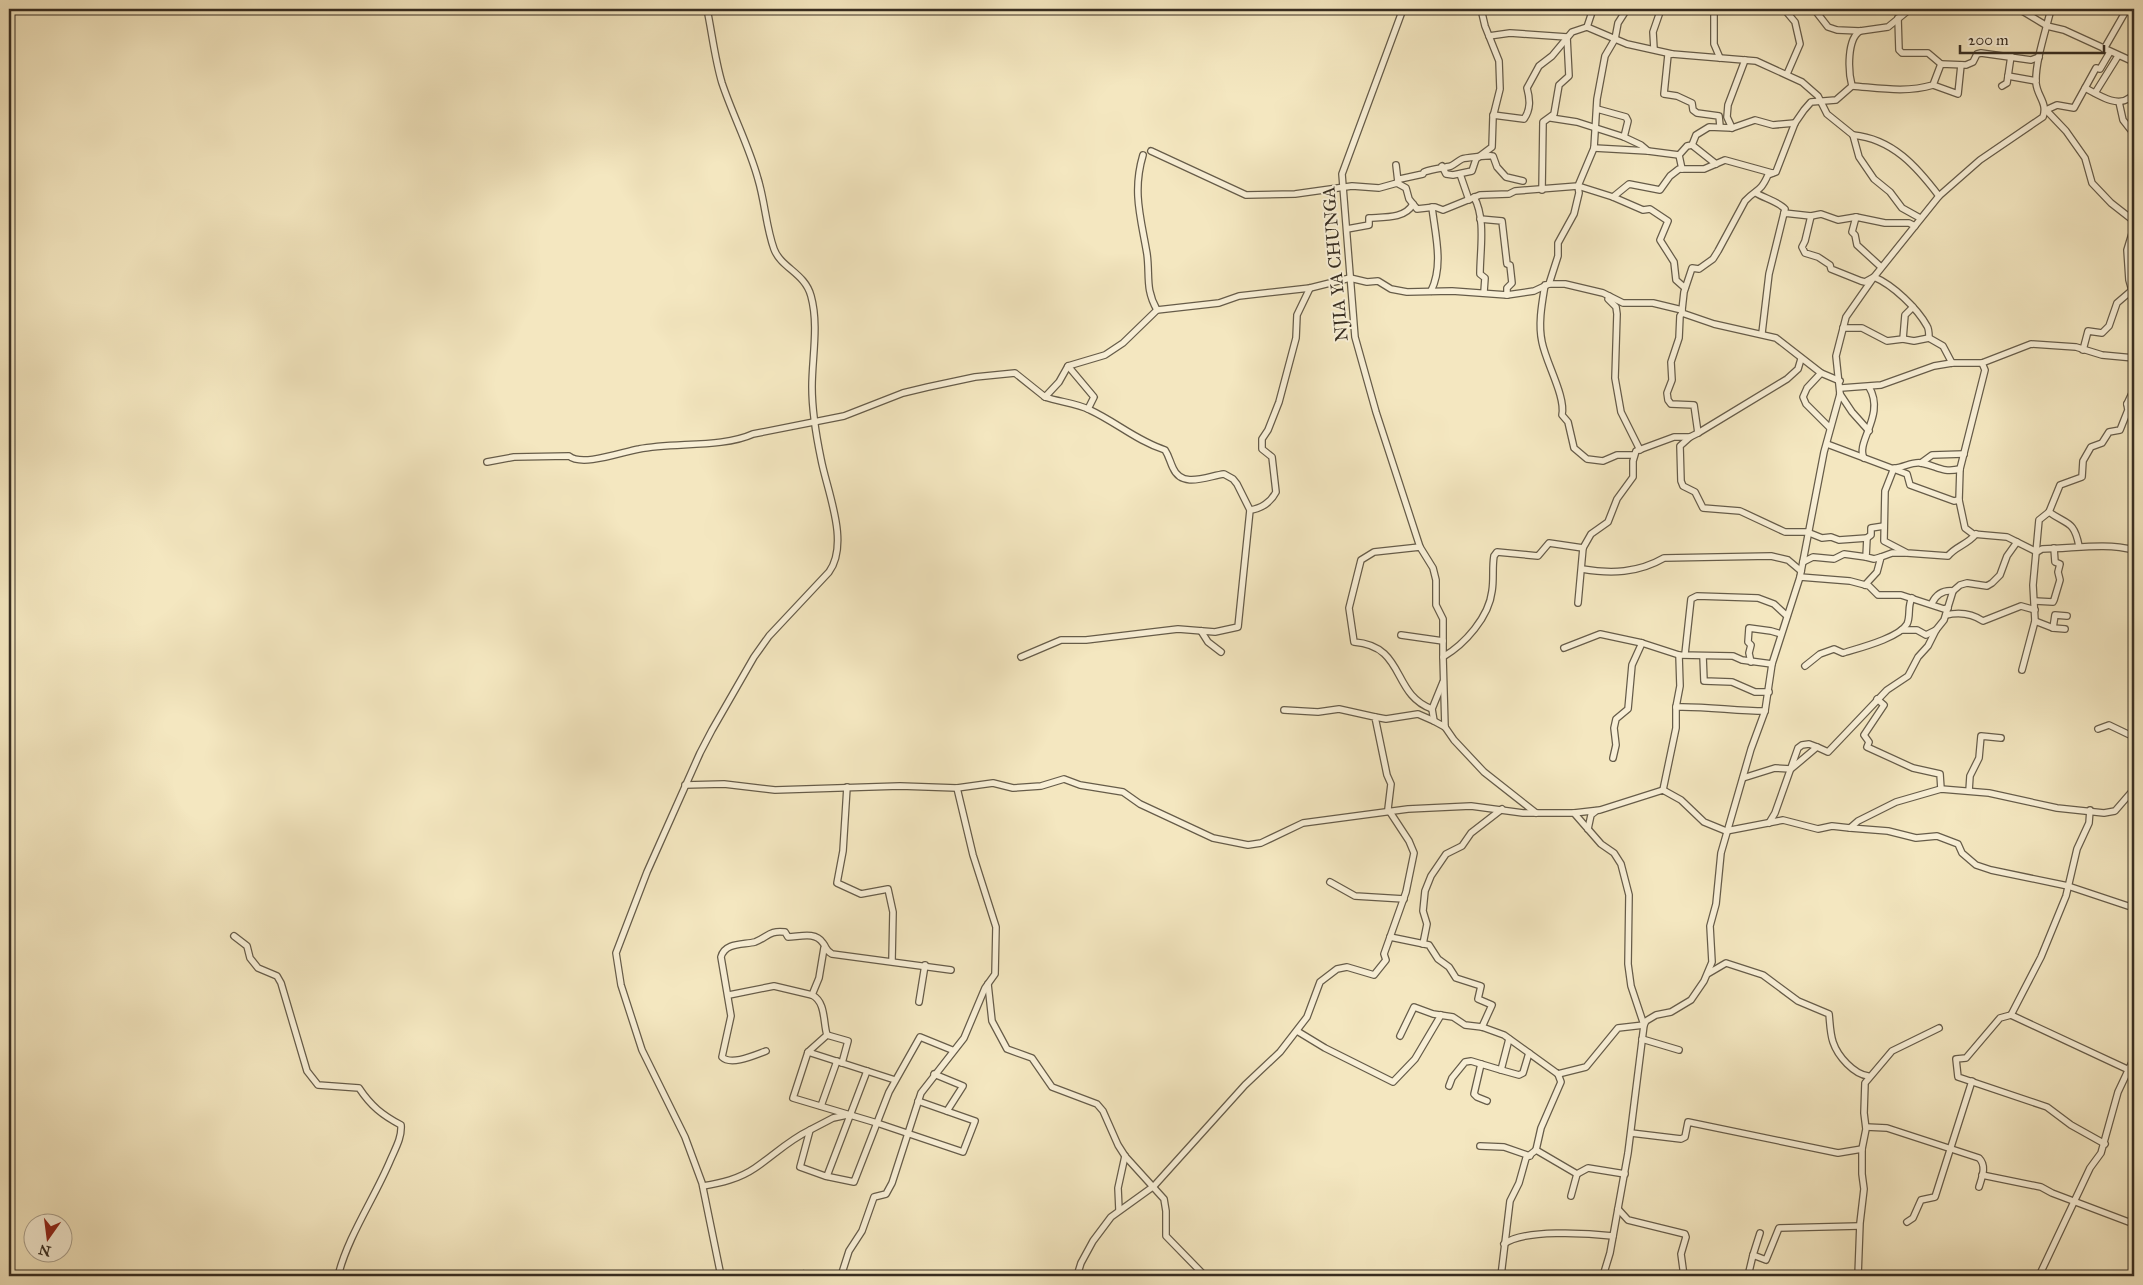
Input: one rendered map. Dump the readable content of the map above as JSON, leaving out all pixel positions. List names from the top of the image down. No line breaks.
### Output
{"streets":{"street":["NJIA YA CHUNGA"]},"scale_bar":"200 m","north":"bottom"}
